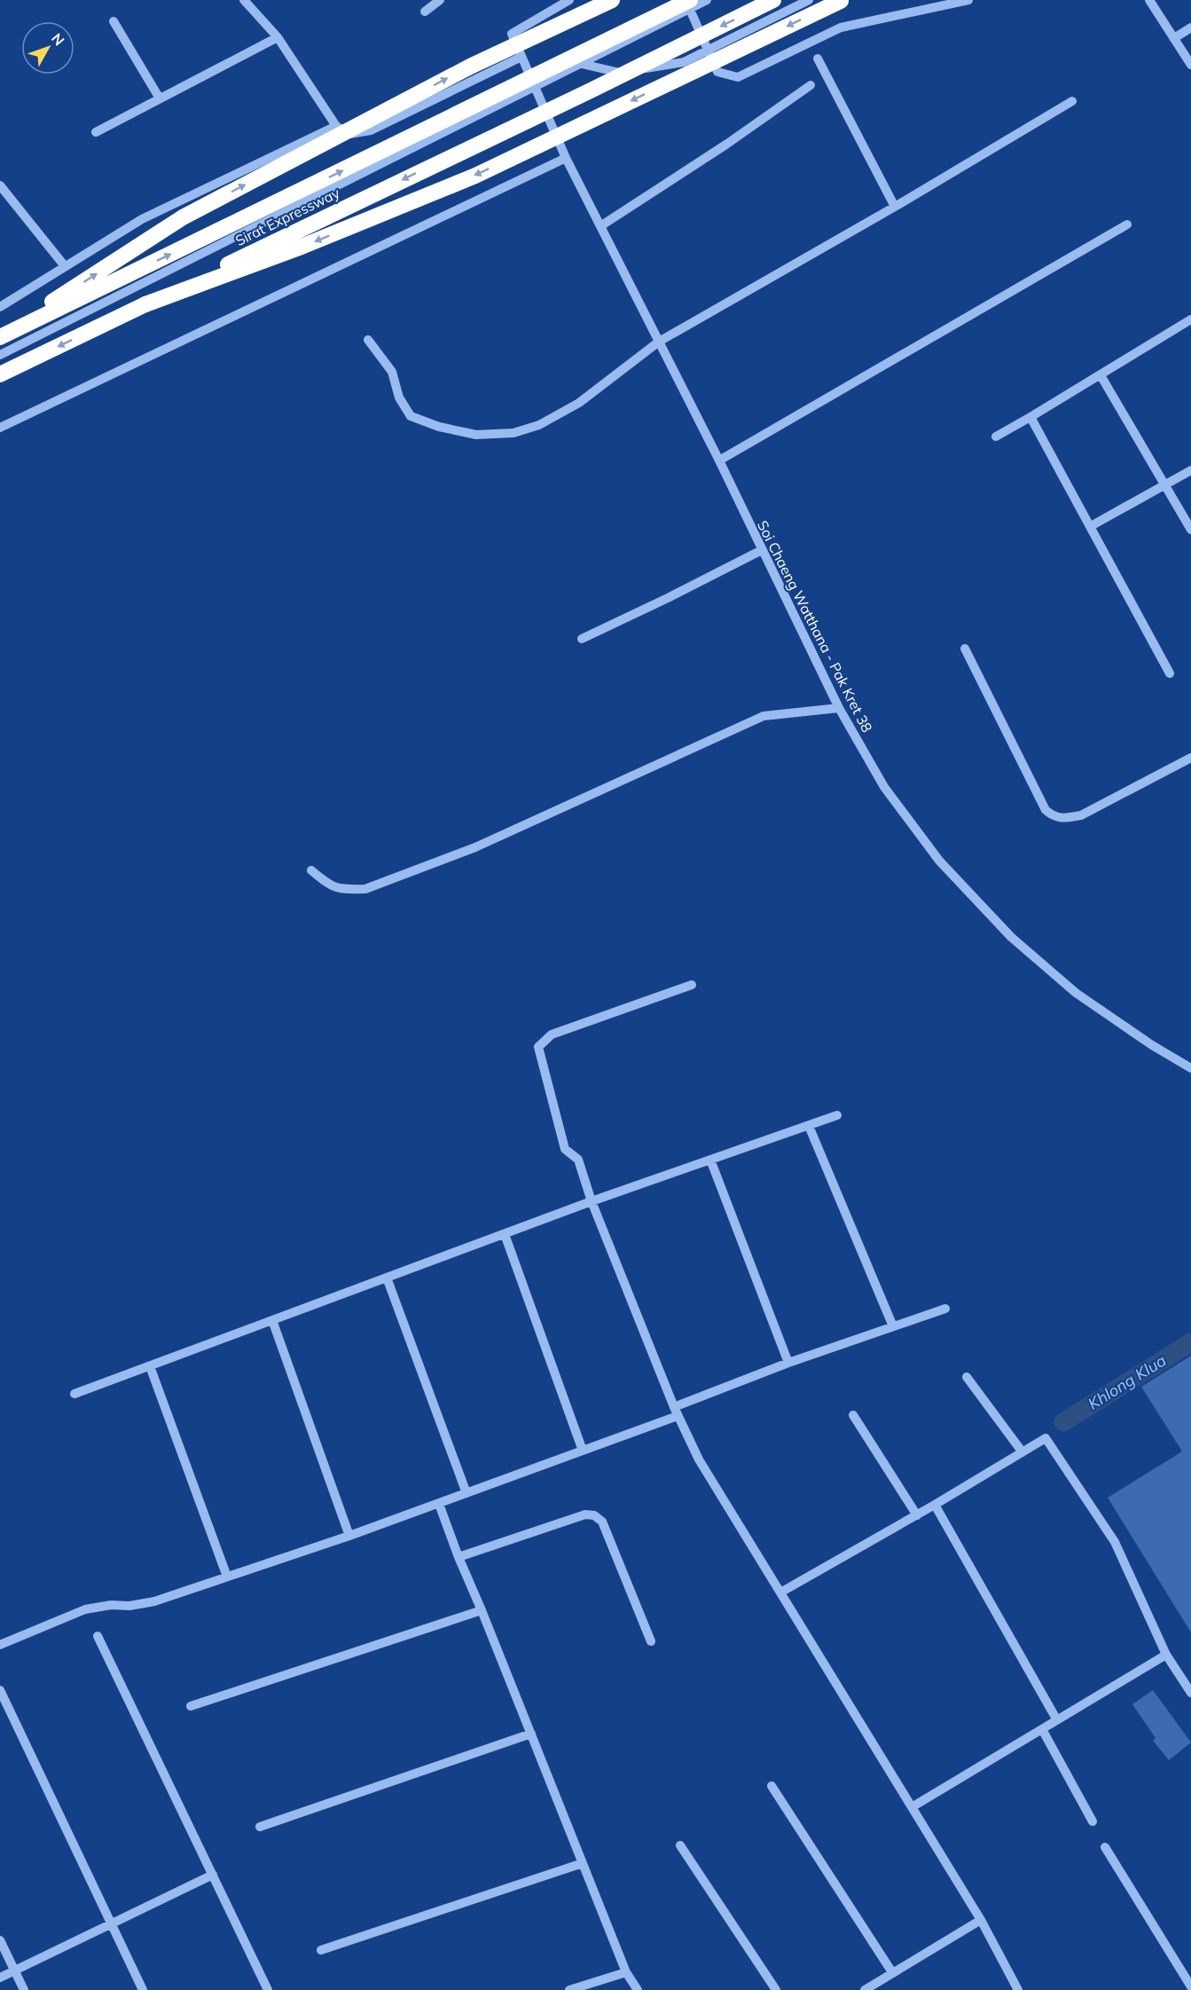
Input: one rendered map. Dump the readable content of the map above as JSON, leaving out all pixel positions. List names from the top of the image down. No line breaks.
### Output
{"streets":{"highway":["Sirat Expressway"],"street":["Soi Chaeng Watthana - Pak Kret 38"]},"water":["Khlong Klua"],"north":"top right"}
